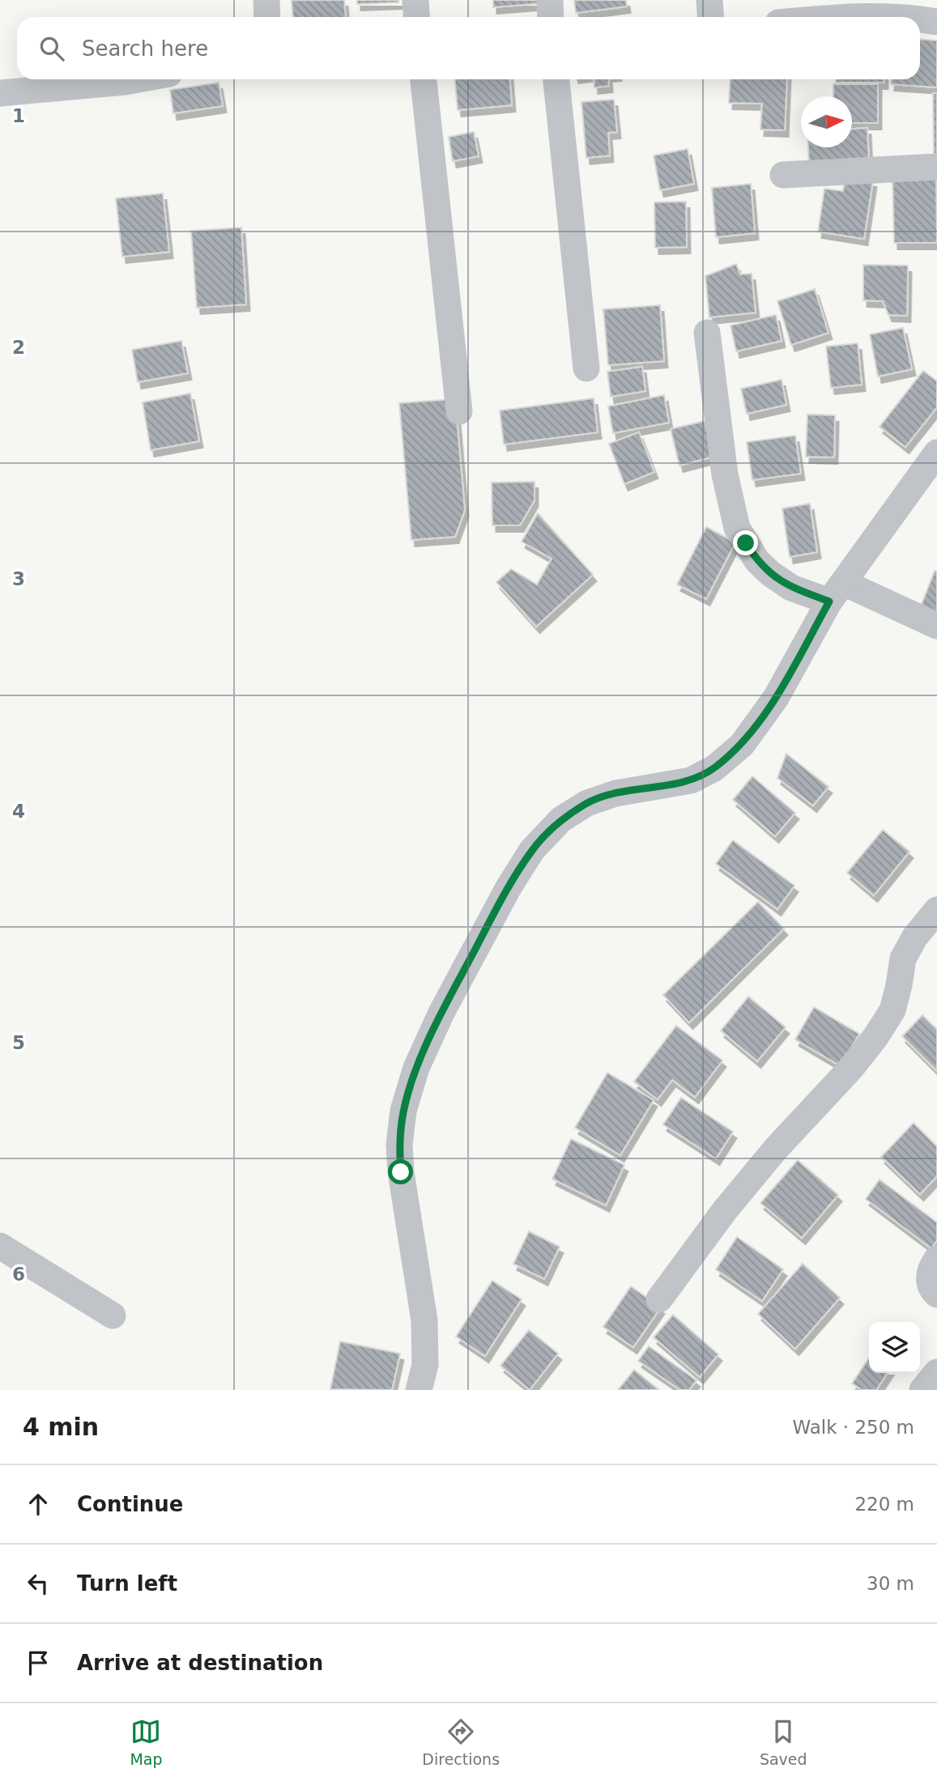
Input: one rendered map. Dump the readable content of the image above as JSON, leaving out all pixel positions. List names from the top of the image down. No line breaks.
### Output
{"north":"right","page":{"search":"Search here","heading":["4 min","Walk · 250 m"],"list":[["Continue","220 m"],["Turn left","30 m"],"Arrive at destination"],"nav":["Map","Directions","Saved"]},"grid":{"rows":["1","2","3","4","5","6"]}}
